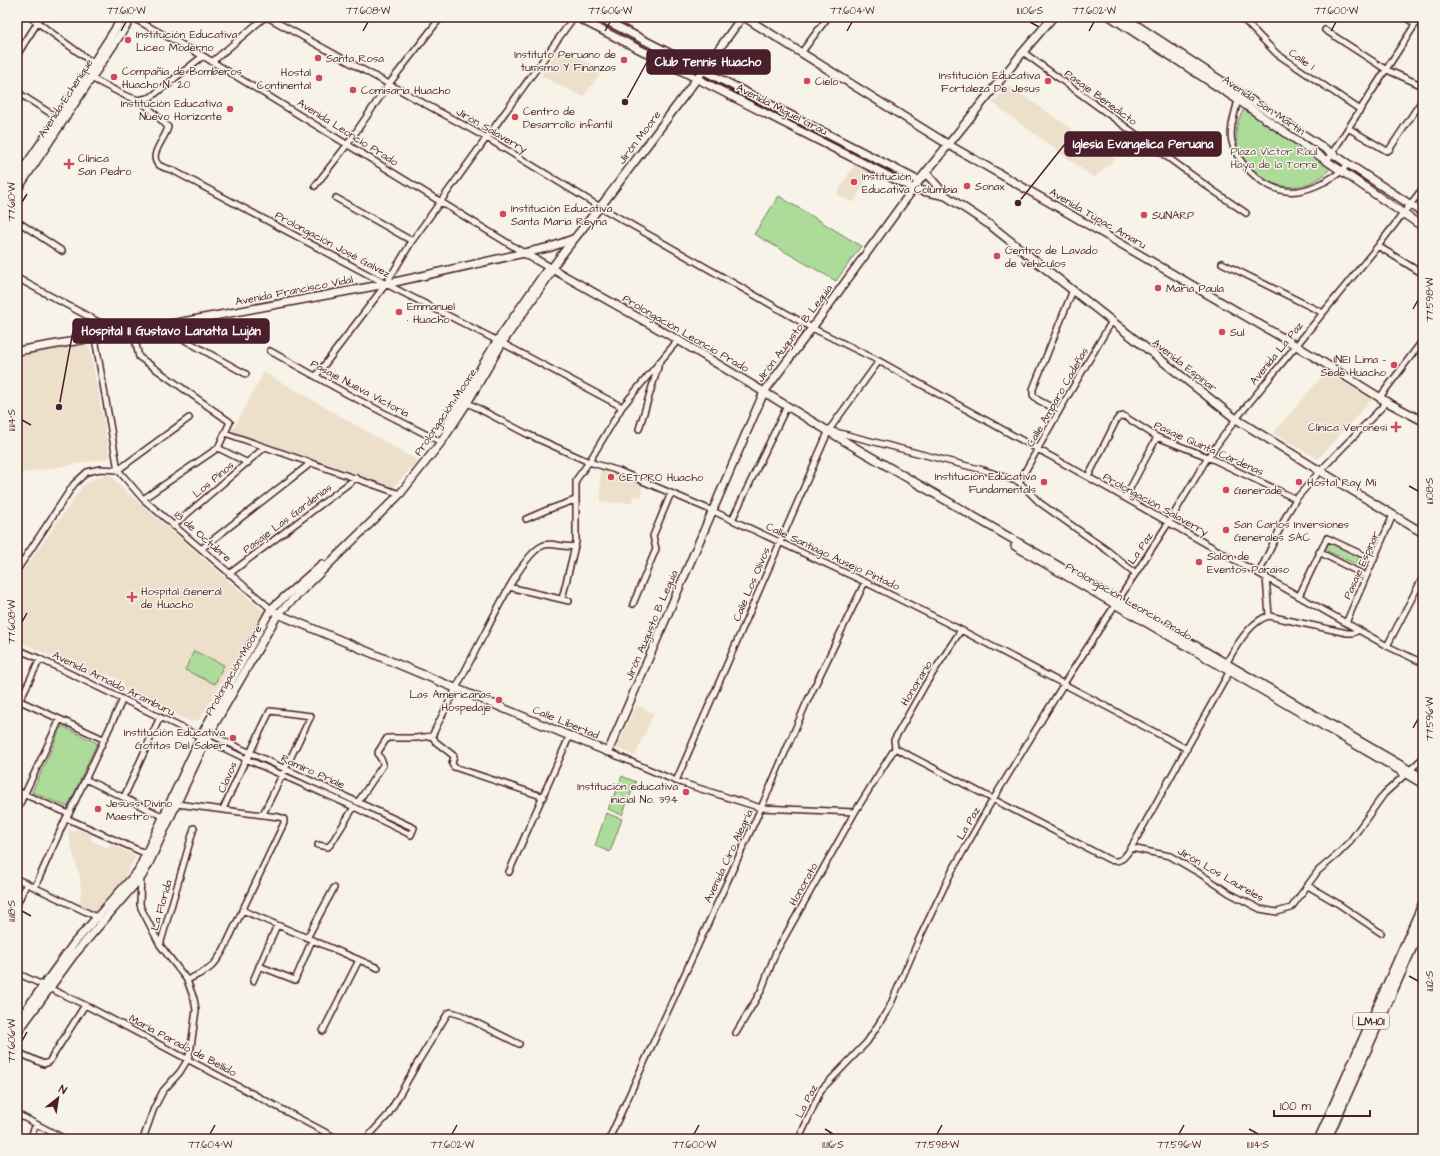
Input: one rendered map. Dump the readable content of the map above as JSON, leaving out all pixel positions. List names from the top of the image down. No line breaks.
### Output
{"streets":{"main road":["LM-101"],"street":["Calle 1","Pasaje Benedicto","Avenida Echenique","Avenida San Martín","Avenida Miguel Grau","Jirón Salaverry","Avenida Leoncio Prado","Jirón Moore","Avenida Túpac Amaru","Prolongación José Galvez","Avenida Francisco Vidal","Prolongación Leoncio Prado","Jirón Augusto B Leguia","Avenida La Paz","Avenida Espinar","Pasaje Nueva Victoria","Calle Amparo Cadeñas","Prolongación Moore","Pasaje Quinta Cárdenas","Los Pinos","Prolongación Salaverry","Pasaje Las Gardenias","18 de Octubre","La Paz","Calle Santiago Ausejo Pintado","Pasaje Espinar","Calle Los Olivos","Avenida Arnaldo Aramburu","Honorario","Calle Libertad","Ramiro Priale","Clavos","Avenida Ciro Alegría","Jirón Los Laureles","Honorato","La Florida","María Parado de Bellido"]},"crossings":[["Pasaje Benedicto","Jirón Augusto B Leguia"],["Avenida Echenique","Avenida Leoncio Prado"],["Avenida Echenique","Prolongación José Galvez"],["Avenida San Martín","Avenida La Paz"],["Avenida Miguel Grau","Jirón Moore"],["Avenida Miguel Grau","Jirón Augusto B Leguia"],["Avenida Miguel Grau","Avenida Espinar"],["Jirón Salaverry","Jirón Moore"],["Jirón Salaverry","Jirón Augusto B Leguia"],["Jirón Salaverry","Prolongación Salaverry"],["Avenida Leoncio Prado","Jirón Moore"],["Avenida Leoncio Prado","Avenida Francisco Vidal"],["Avenida Leoncio Prado","Prolongación Leoncio Prado"],["Jirón Moore","Avenida Túpac Amaru"],["Jirón Moore","Prolongación José Galvez"],["Jirón Moore","Avenida Francisco Vidal"],["Jirón Moore","Prolongación Leoncio Prado"],["Jirón Moore","Prolongación Moore"],["Avenida Túpac Amaru","Jirón Augusto B Leguia"],["Avenida Túpac Amaru","Avenida La Paz"],["Prolongación José Galvez","Avenida Francisco Vidal"],["Prolongación José Galvez","Prolongación Moore"],["Prolongación Leoncio Prado","Jirón Augusto B Leguia"],["Prolongación Leoncio Prado","Calle Amparo Cadeñas"],["Prolongación Leoncio Prado","La Paz"],["Prolongación Leoncio Prado","Calle Los Olivos"],["Prolongación Leoncio Prado","Jirón Los Laureles"],["Jirón Augusto B Leguia","Avenida Espinar"],["Jirón Augusto B Leguia","Prolongación Salaverry"],["Jirón Augusto B Leguia","Calle Santiago Ausejo Pintado"],["Jirón Augusto B Leguia","Calle Libertad"],["Avenida La Paz","Avenida Espinar"],["Avenida La Paz","Pasaje Quinta Cárdenas"],["Avenida La Paz","Prolongación Salaverry"],["Avenida La Paz","La Paz"],["Avenida Espinar","Calle Amparo Cadeñas"],["Avenida Espinar","Pasaje Espinar"],["Pasaje Nueva Victoria","Prolongación Moore"],["Calle Amparo Cadeñas","Prolongación Salaverry"],["Prolongación Moore","18 de Octubre"],["Prolongación Moore","Calle Santiago Ausejo Pintado"],["Prolongación Moore","Avenida Arnaldo Aramburu"],["Prolongación Moore","Calle Libertad"],["Prolongación Moore","Ramiro Priale"],["Prolongación Moore","María Parado de Bellido"],["Pasaje Quinta Cárdenas","Prolongación Salaverry"],["Los Pinos","18 de Octubre"],["Prolongación Salaverry","La Paz"],["Prolongación Salaverry","Pasaje Espinar"],["Prolongación Salaverry","Calle Los Olivos"],["Pasaje Las Gardenias","18 de Octubre"],["18 de Octubre","Calle Libertad"],["La Paz","Calle Santiago Ausejo Pintado"],["Calle Santiago Ausejo Pintado","Calle Los Olivos"],["Calle Santiago Ausejo Pintado","Honorario"],["Calle Santiago Ausejo Pintado","Avenida Ciro Alegría"],["Calle Los Olivos","Calle Libertad"],["Avenida Arnaldo Aramburu","Ramiro Priale"],["Honorario","Honorato"],["Calle Libertad","Avenida Ciro Alegría"],["Calle Libertad","Honorato"],["Ramiro Priale","Clavos"]],"parks":["Plaza Víctor Raúl Haya de la Torre"],"places":{"other":["Institución Educativa Liceo Moderno","Santa Rosa","Instituto Peruano de turismo Y Finanzas","Compañía de Bomberos Huacho Nº 20","Hostal Continental","Cielo","Institución Educativa Fortaleza De Jesus","Comisaría Huacho","Club Tennis Huacho","Institución Educativa Nuevo Horizonte","Centro de Desarrollo infantil","Institución Educativa Columbia","Sonax","Iglesia Evangelica Peruana","Institución Educativa Santa Maria Reyna","SUNARP","Centro de Lavado de vehiculos","Maria Paula","Emmanuel · Huacho","Sul","INEI Lima - Sede Huacho","Hospital II Gustavo Lanatta Luján","CETPRO Huacho","Institución Educativa Fundamentals","Hostal Ray Mi","Generade","San Carlos Inversiones Generales SAC","Salon de Eventos Paraiso","Las Americanas Hospedaje","Institución Educativa Gotitas Del Saber","Institución educativa inicial No. 394","Jesúss Divino Maestro"],"health":["Clínica San Pedro","Clinica Veronesi","Hospital General de Huacho"]},"scale_bar":"100 m","north":"top right","coordinates":["77.610°W","77.608°W","77.606°W","77.604°W","11.106°S","77.602°W","77.600°W","77.598°W","11.114°S","11.108°S","77.596°W","11.118°S","11.112°S","11.116°S"]}
